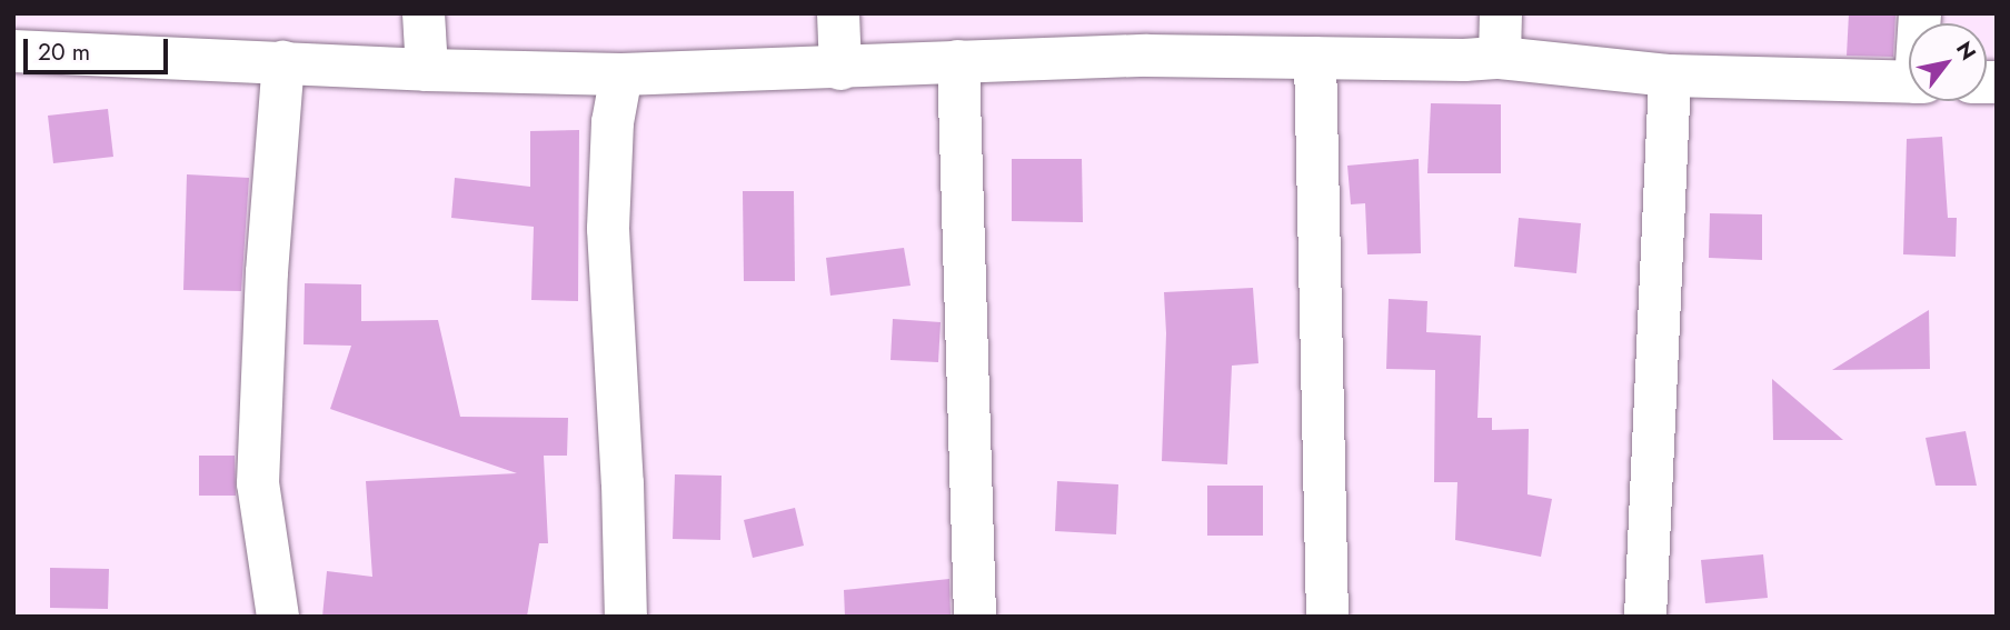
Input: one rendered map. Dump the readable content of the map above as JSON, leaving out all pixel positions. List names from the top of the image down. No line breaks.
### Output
{"scale_bar":"20 m","north":"top right"}
